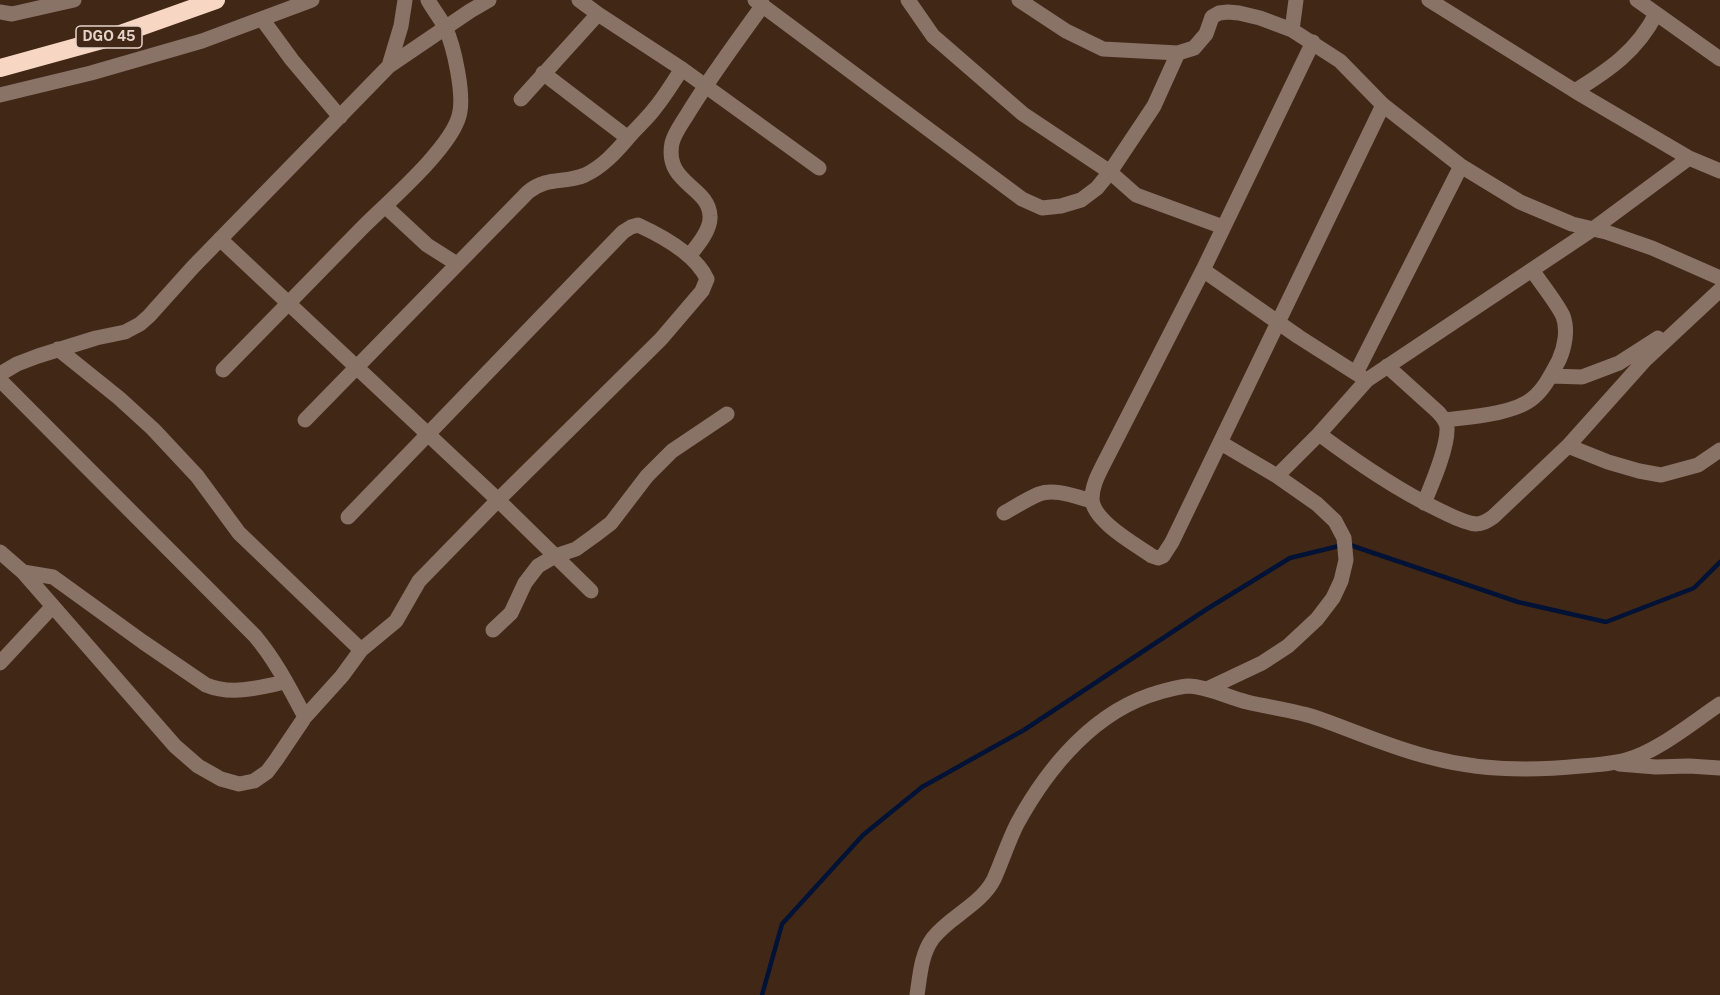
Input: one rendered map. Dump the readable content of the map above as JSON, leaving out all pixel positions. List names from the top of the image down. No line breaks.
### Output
{"streets":{"highway":["DGO 45"]}}
